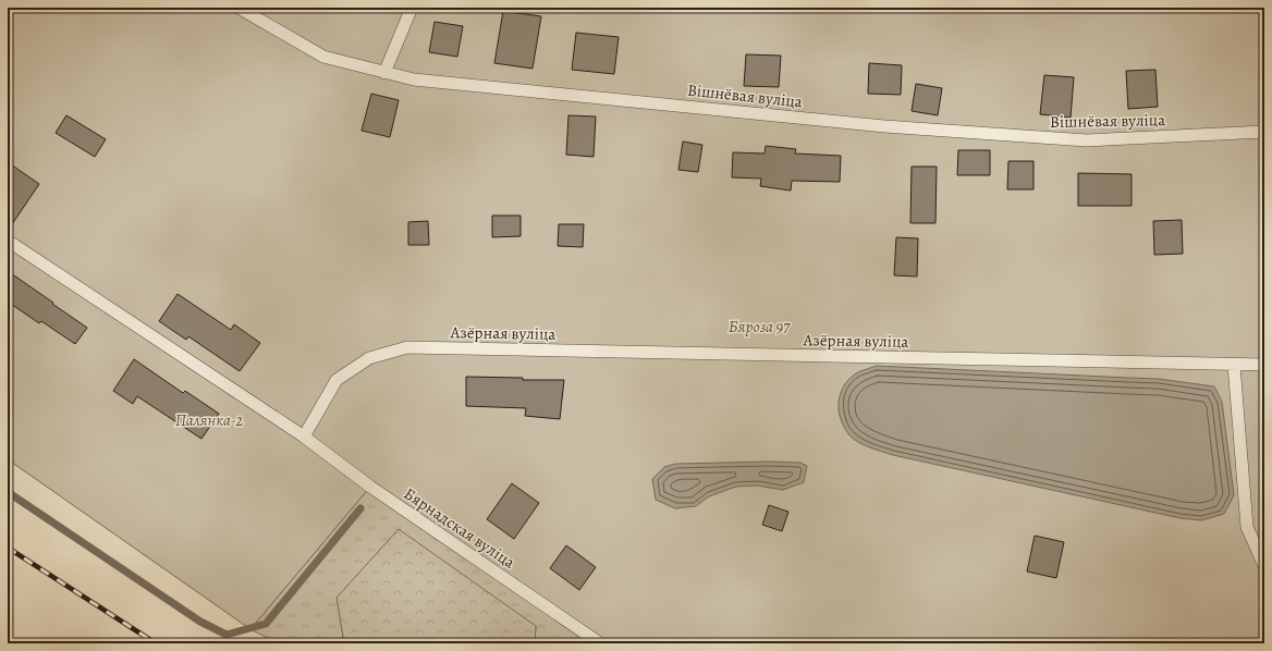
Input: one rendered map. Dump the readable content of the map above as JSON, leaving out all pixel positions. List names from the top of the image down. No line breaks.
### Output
{"streets":{"lane":["Вішнёвая вуліца","Азёрная вуліца","Бярнадская вуліца"]},"crossings":[["Азёрная вуліца","Бярнадская вуліца"]],"parks":["Бяроза 97","Палянка-2"]}
